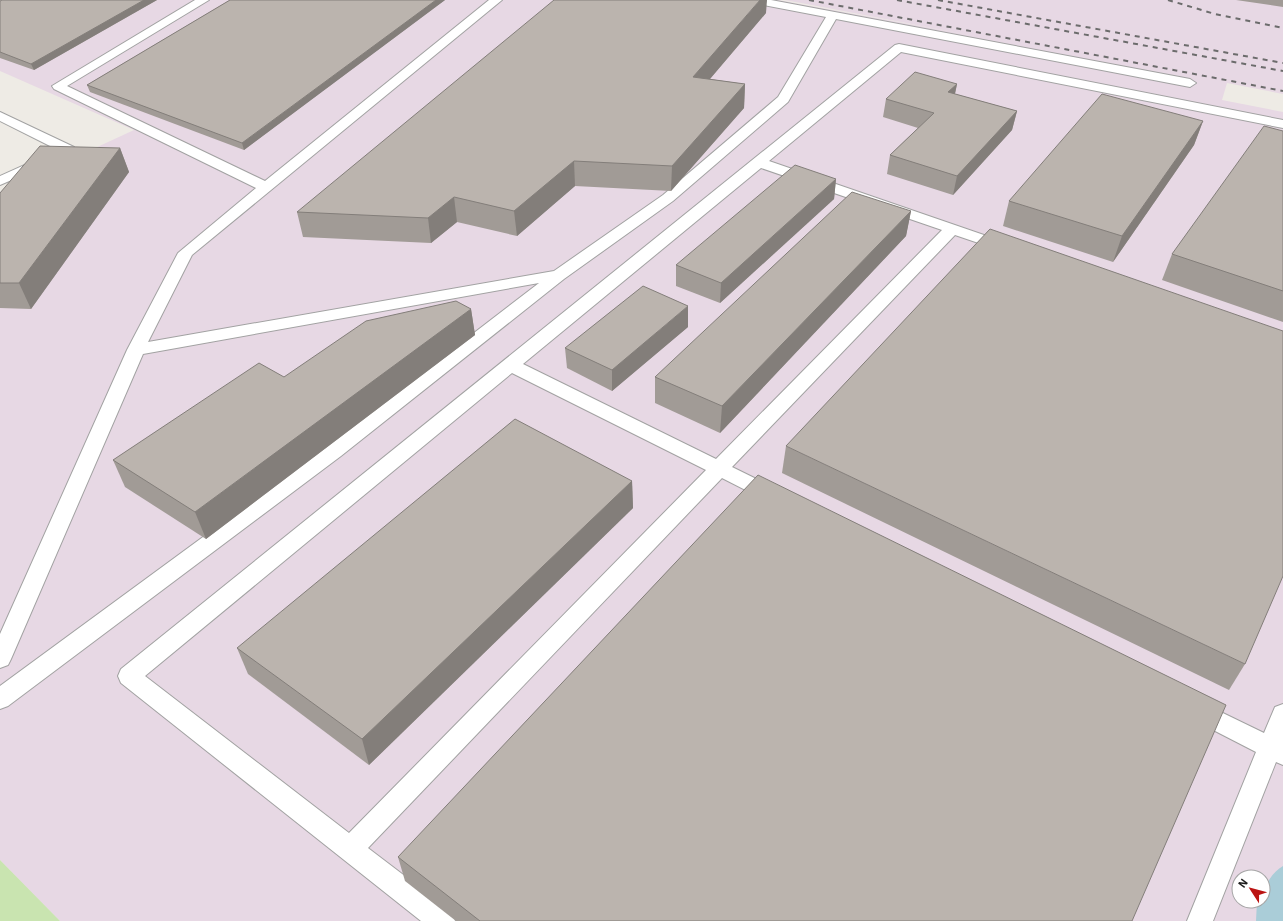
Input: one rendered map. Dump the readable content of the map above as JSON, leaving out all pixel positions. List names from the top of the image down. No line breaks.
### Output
{"north":"top left"}
